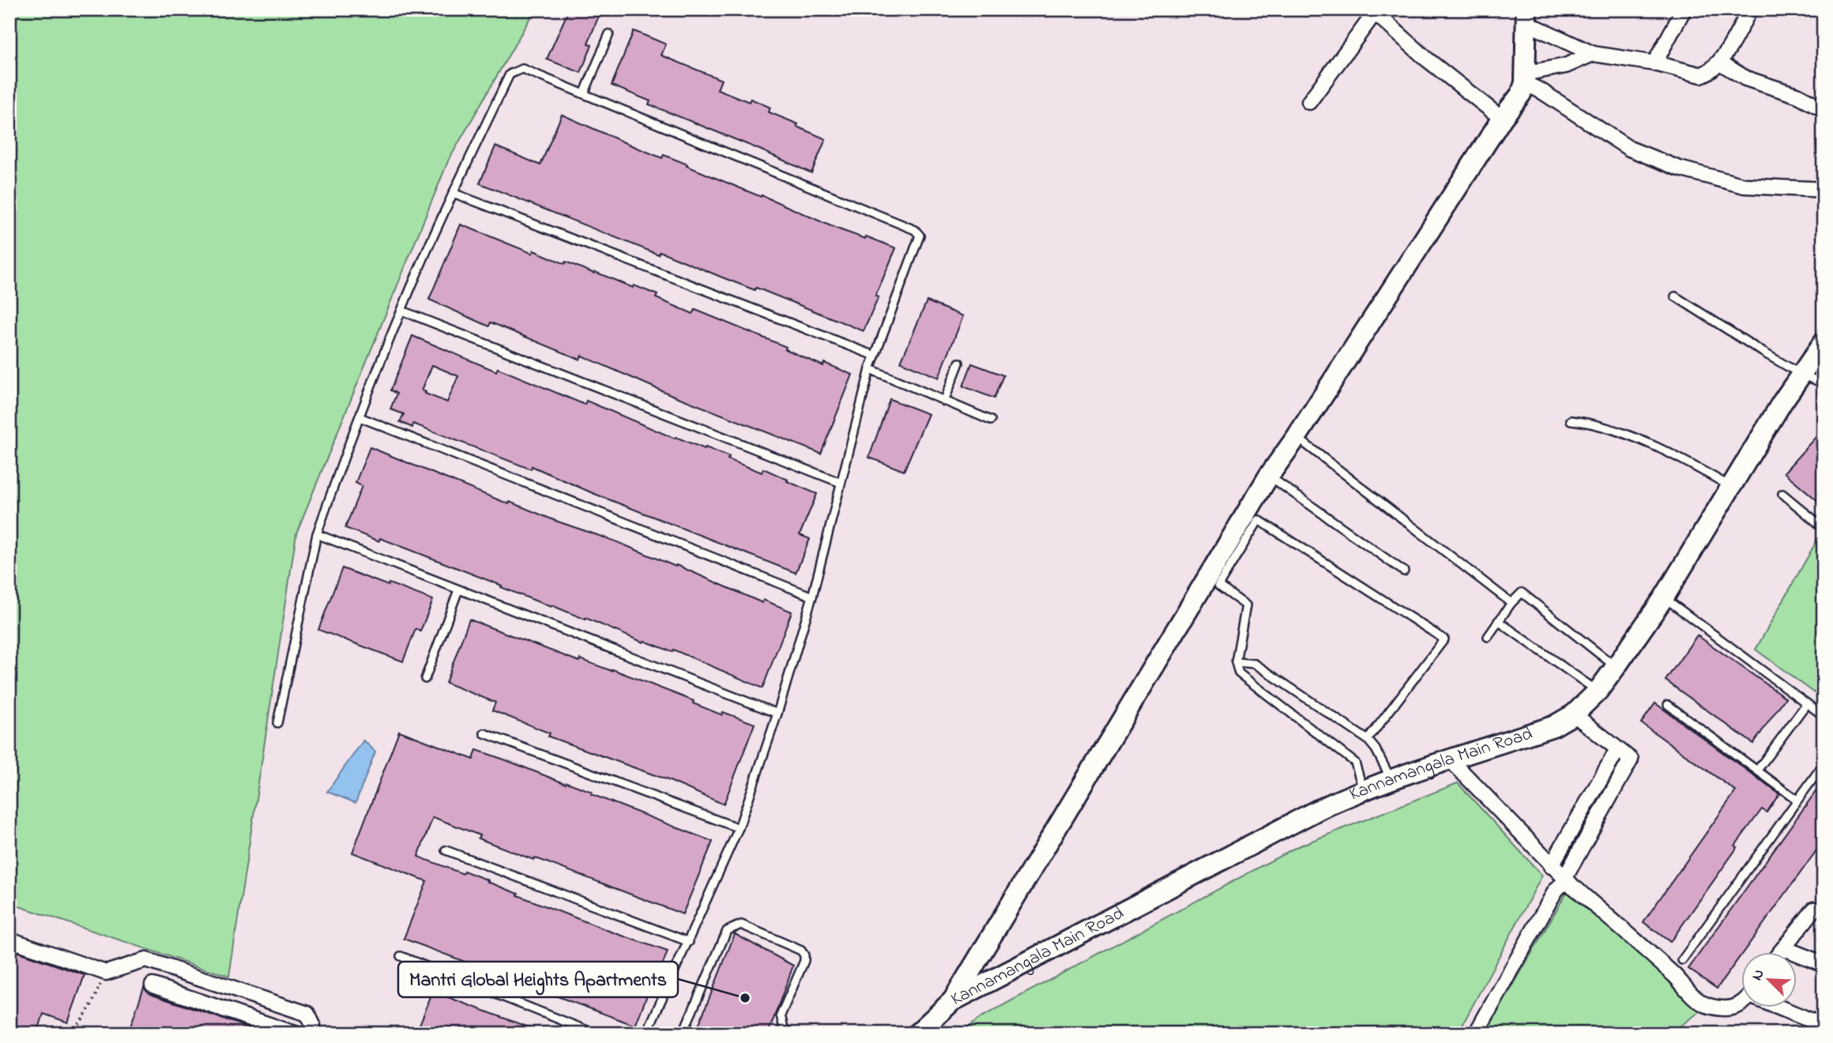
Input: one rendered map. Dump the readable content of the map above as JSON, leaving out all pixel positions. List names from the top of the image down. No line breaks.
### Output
{"streets":{"street":["Kannamangala Main Road"]},"places":["Mantri Global Heights Apartments"],"north":"top left"}
